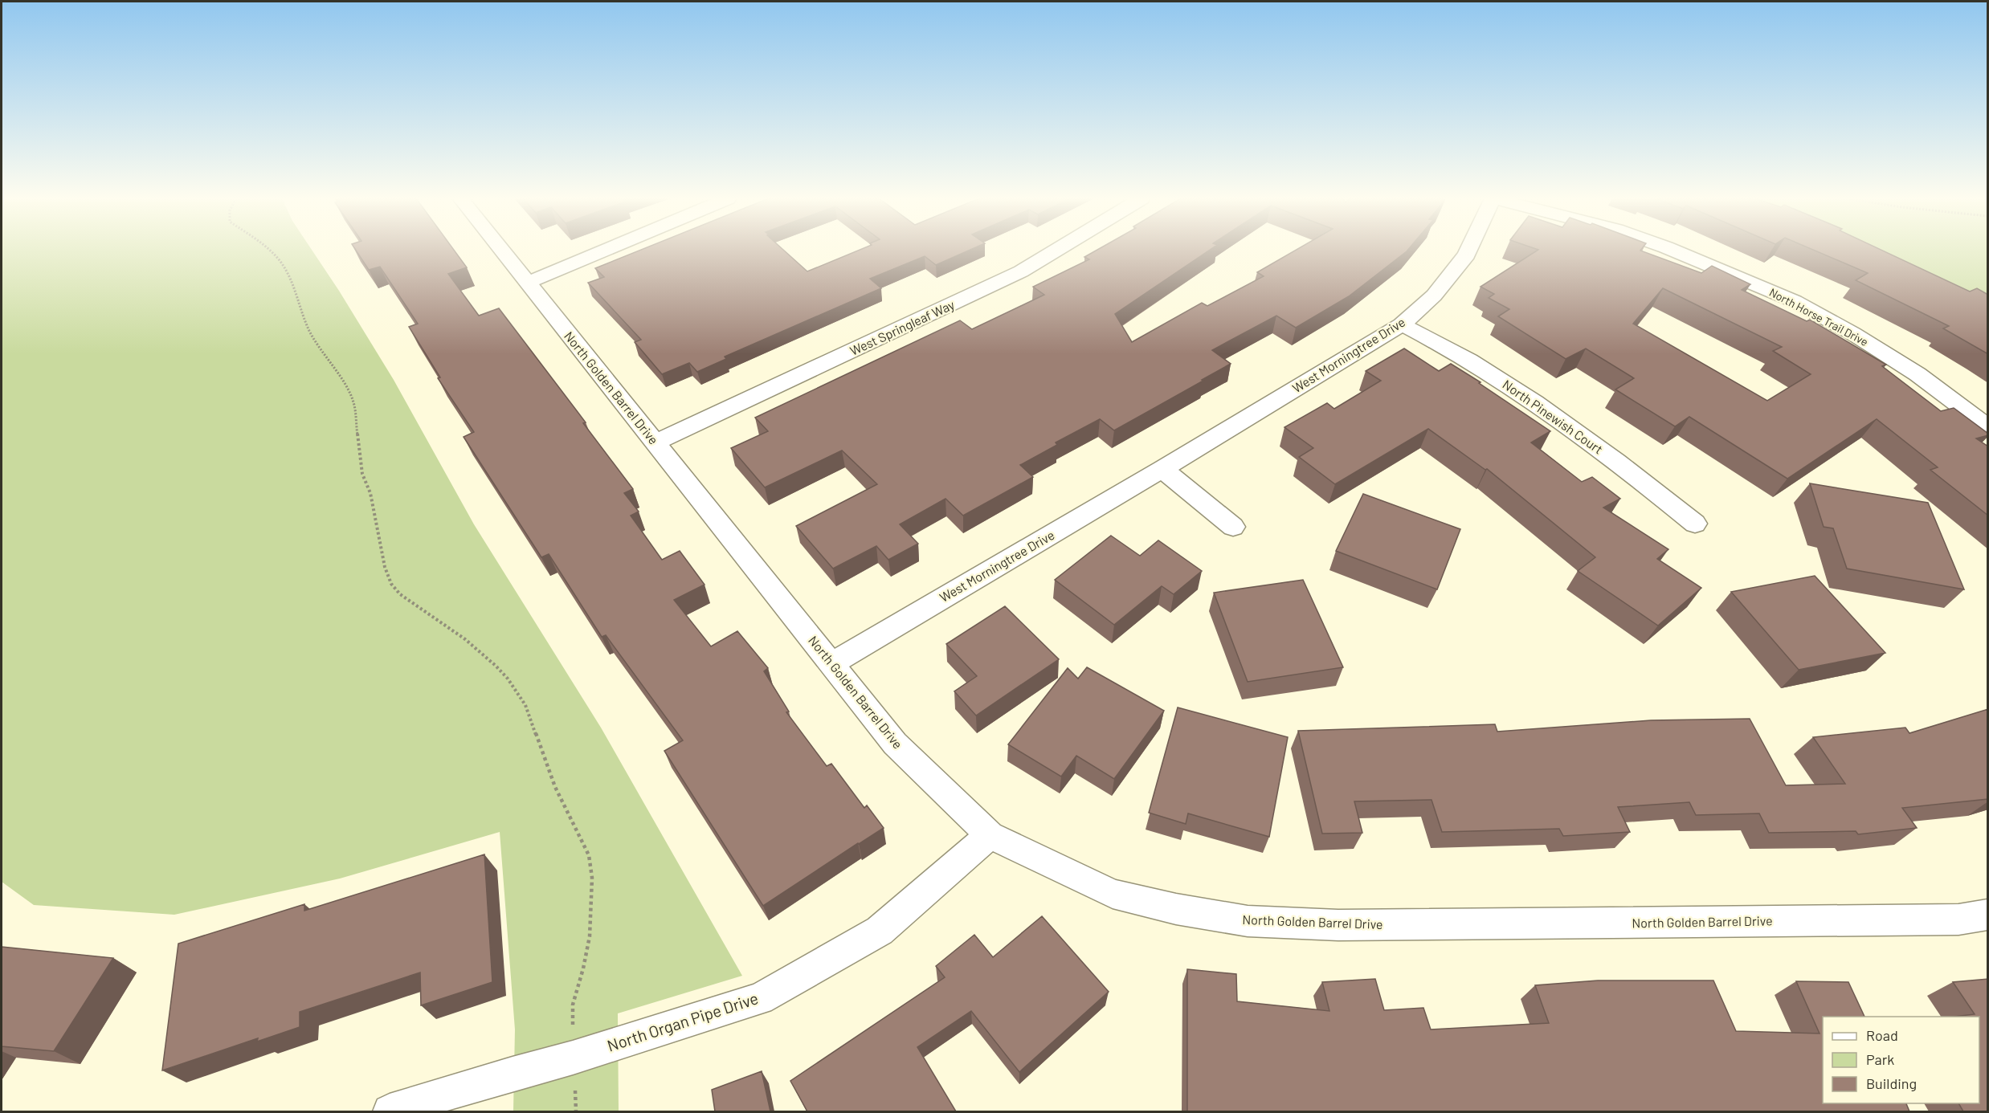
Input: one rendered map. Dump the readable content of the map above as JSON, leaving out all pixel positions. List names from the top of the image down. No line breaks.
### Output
{"streets":{"street":["North Horse Trail Drive","West Springleaf Way","West Morningtree Drive","North Golden Barrel Drive","North Pinewish Court","North Organ Pipe Drive"]},"crossings":[["West Springleaf Way","North Golden Barrel Drive"],["West Morningtree Drive","North Golden Barrel Drive"],["West Morningtree Drive","North Pinewish Court"],["North Golden Barrel Drive","North Organ Pipe Drive"]],"legend":["Road","Park","Building"]}
